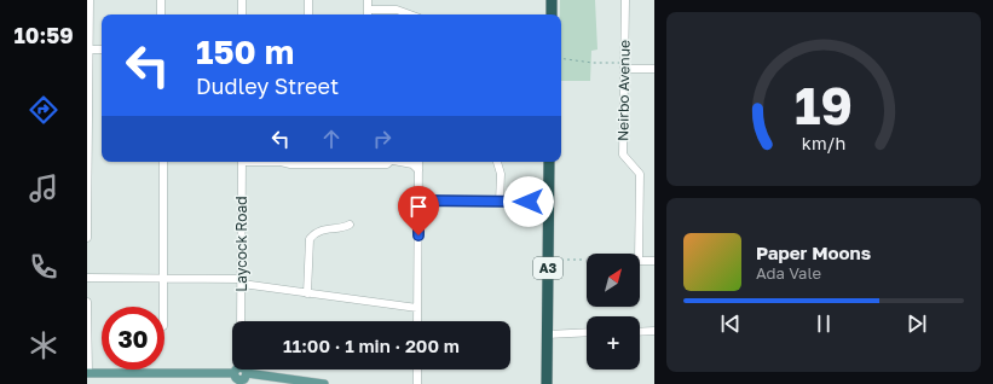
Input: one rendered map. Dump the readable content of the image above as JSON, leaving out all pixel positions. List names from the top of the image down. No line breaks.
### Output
{"streets":{"highway":["A3"],"street":["Neirbo Avenue","Laycock Road"]},"north":"top right","page":{"tabs":"10:59","turn":["150 m","Dudley Street"],"song":["Paper Moons","Ada Vale"],"map_buttons":"+","limit":"30","trip":"11:00 · 1 min · 200 m","gauge":["19","km/h"]}}
